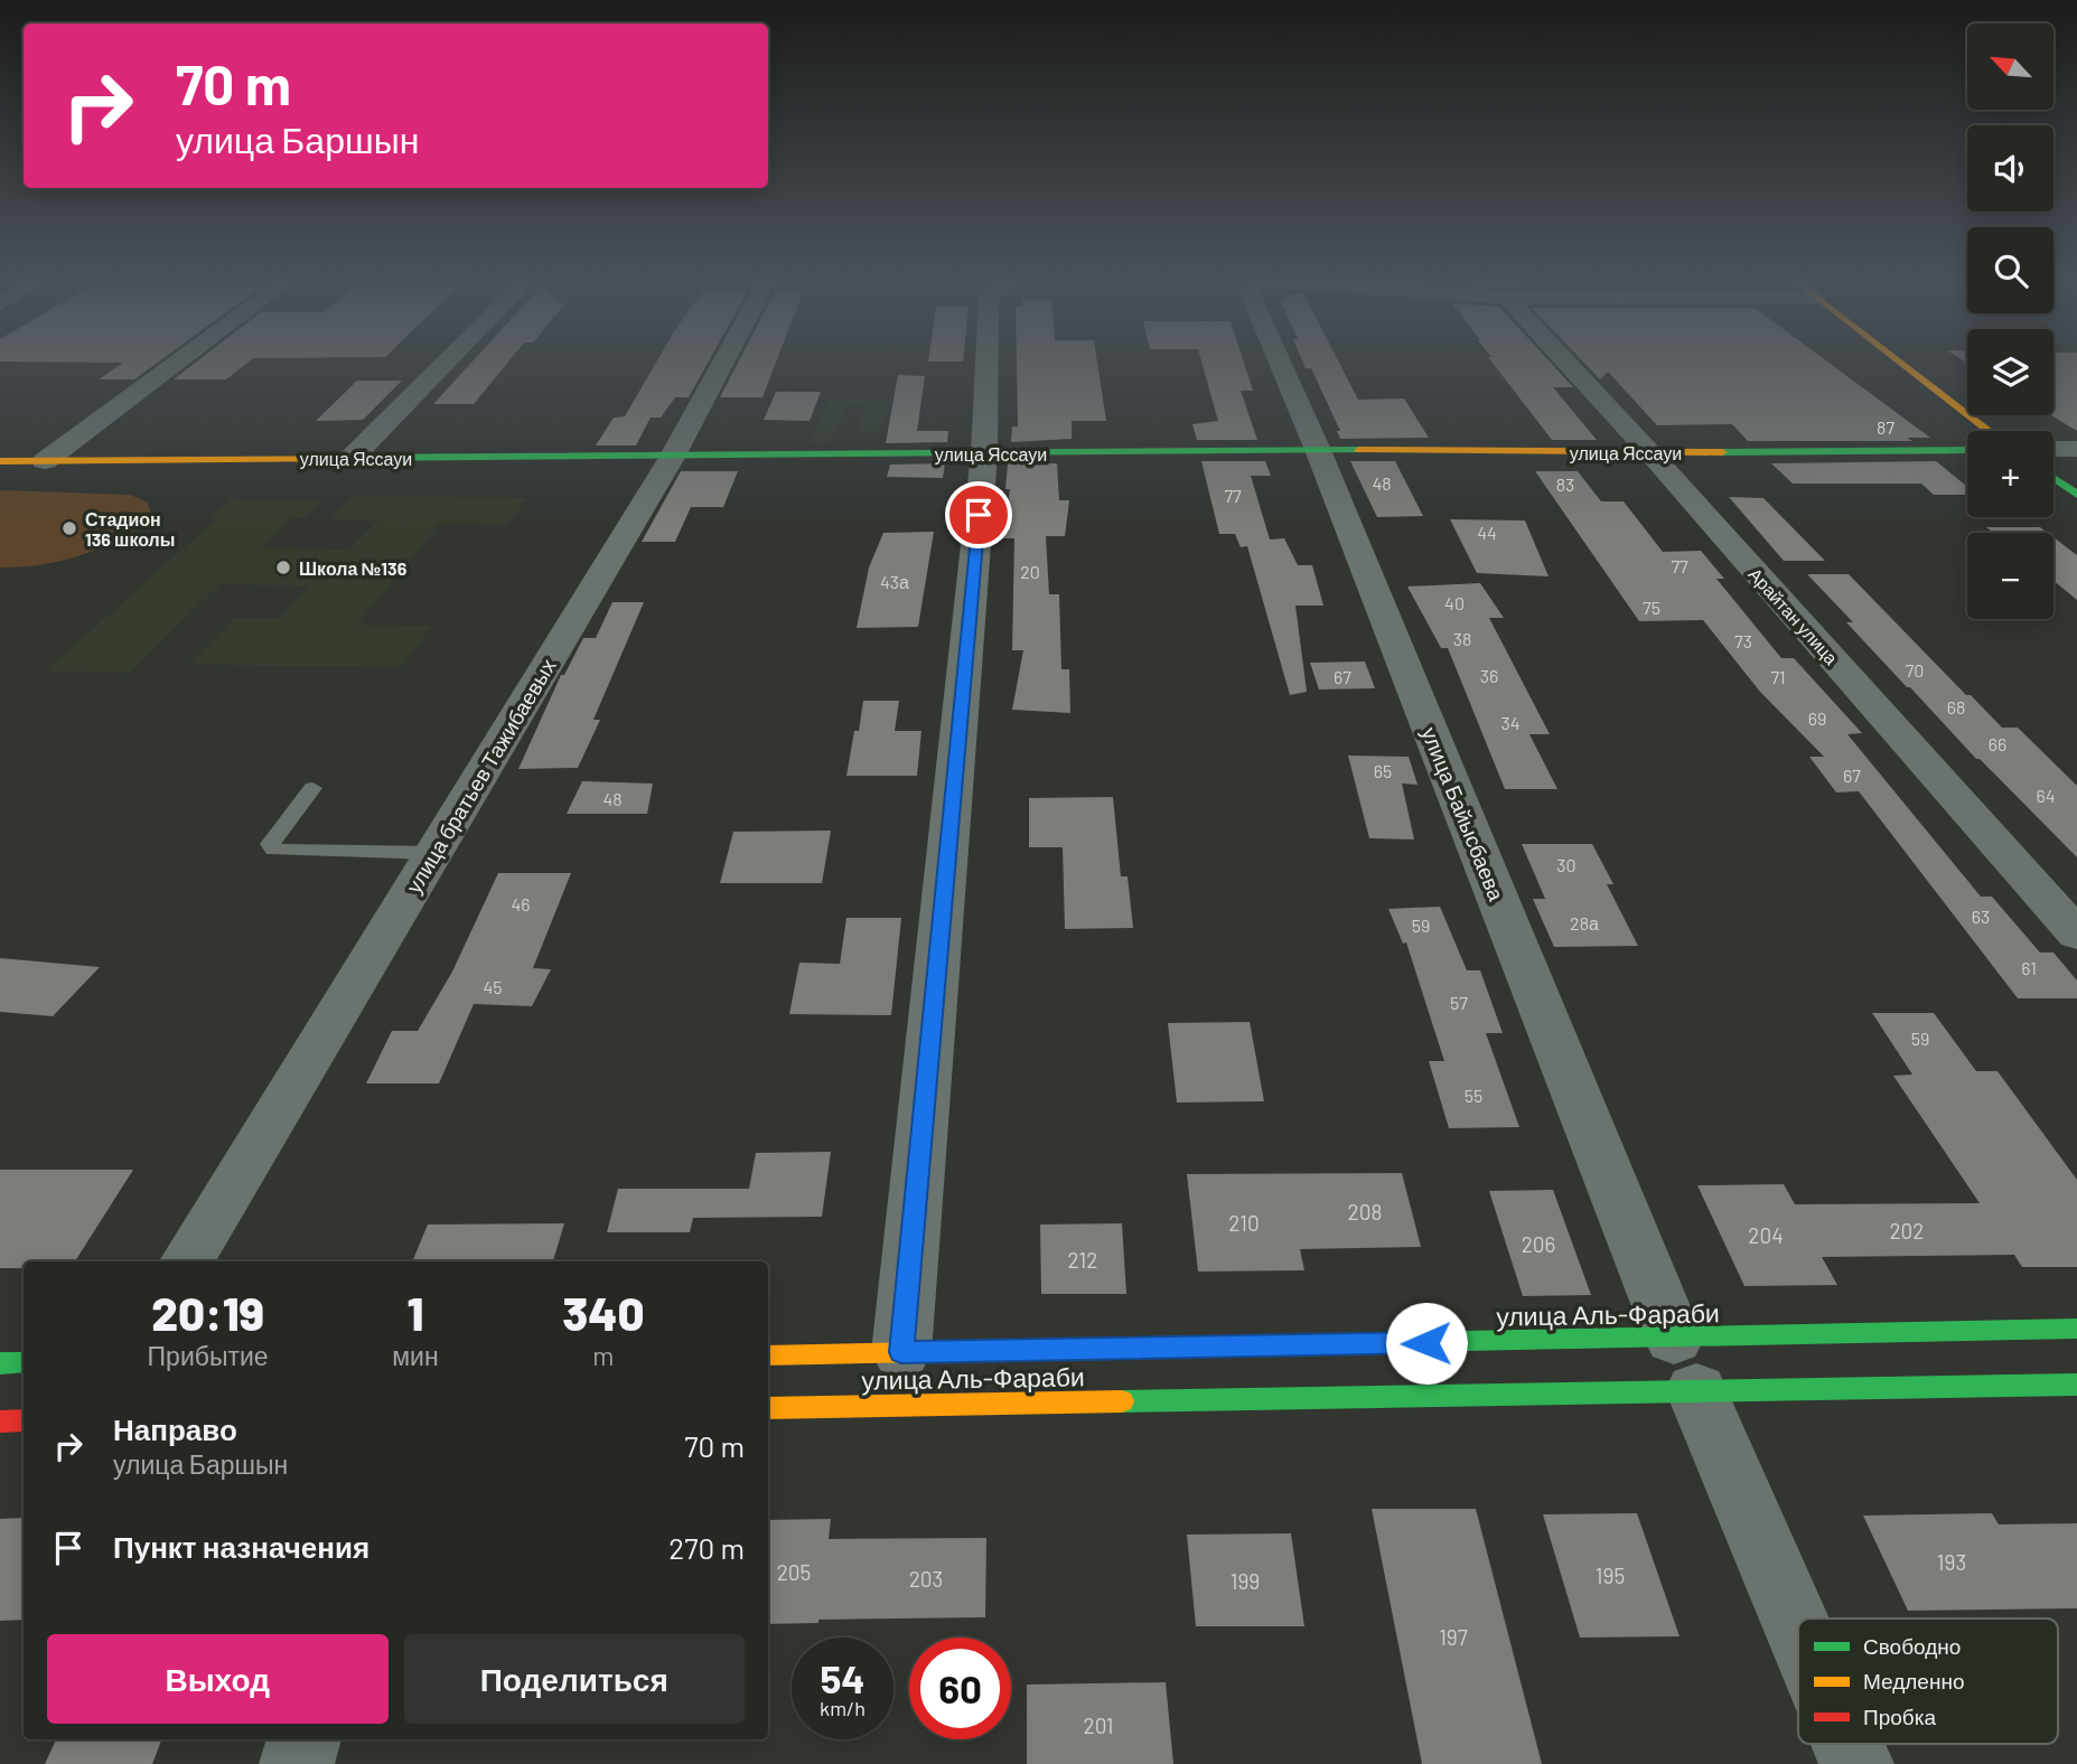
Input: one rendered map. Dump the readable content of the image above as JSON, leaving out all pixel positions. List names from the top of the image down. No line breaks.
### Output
{"streets":{"street":["улица Яссауи","Арайтан улица","улица братьев Тажибаевых","улица Байысбаева","улица Аль-Фараби"]},"crossings":[["улица Яссауи","Арайтан улица"],["улица Яссауи","улица братьев Тажибаевых"],["улица Яссауи","улица Байысбаева"],["улица Байысбаева","улица Аль-Фараби"]],"places":["Стадион 136 школы","Школа №136"],"house_numbers":["87","48","83","77","44","77","20","43а","40","75","38","73","70","36","67","71","68","69","34","66","65","67","64","48","30","46","63","28а","59","61","45","57","59","55","208","210","202","204","206","212","193","205","195","203","199","197","201"],"legend":["Свободно","Медленно","Пробка"],"north":"top left","page":{"map_buttons":["+","−"],"turn":["70 m","улица Баршын"],"eta":["20:19","Прибытие","1","мин","340","m"],"list":[{"name":"Направо","note":"улица Баршын","value":"70 m"},{"name":"Пункт назначения","value":"270 m"}],"buttons":["Выход","Поделиться"],"speed":"54 km/h","limit":"60"}}
